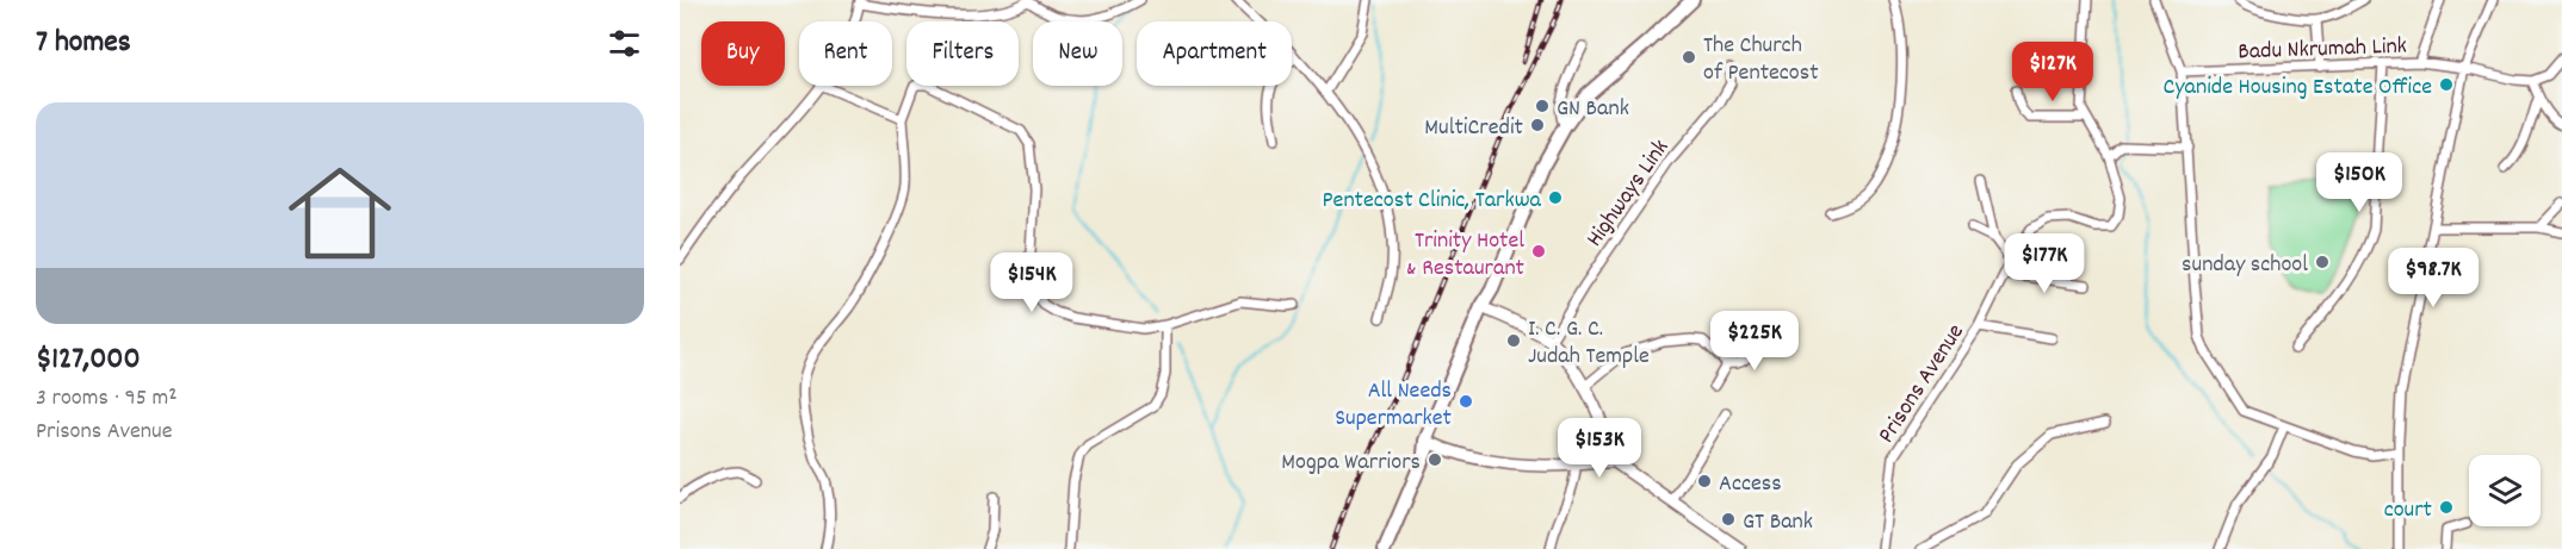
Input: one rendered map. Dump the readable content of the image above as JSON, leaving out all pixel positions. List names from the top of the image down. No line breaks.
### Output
{"streets":{"street":["Badu Nkrumah Link","Highways Link","Prisons Avenue"]},"places":["The Church of Pentecost","Cyanide Housing Estate Office","GN Bank","MultiCredit","Pentecost Clinic, Tarkwa","Trinity Hotel & Restaurant","sunday school","I. C. G. C. Judah Temple","All Needs Supermarket","Mogpa Warriors","Access","court","GT Bank"],"page":{"heading":"7 homes","chip":["Buy","Rent","Filters","New","Apartment"],"price":["$127K","$150K","$177K","$98.7K","$154K","$225K","$153K"],"list":[{"name":"$127,000","note":"3 rooms · 95 m² · Prisons Avenue"}]}}
